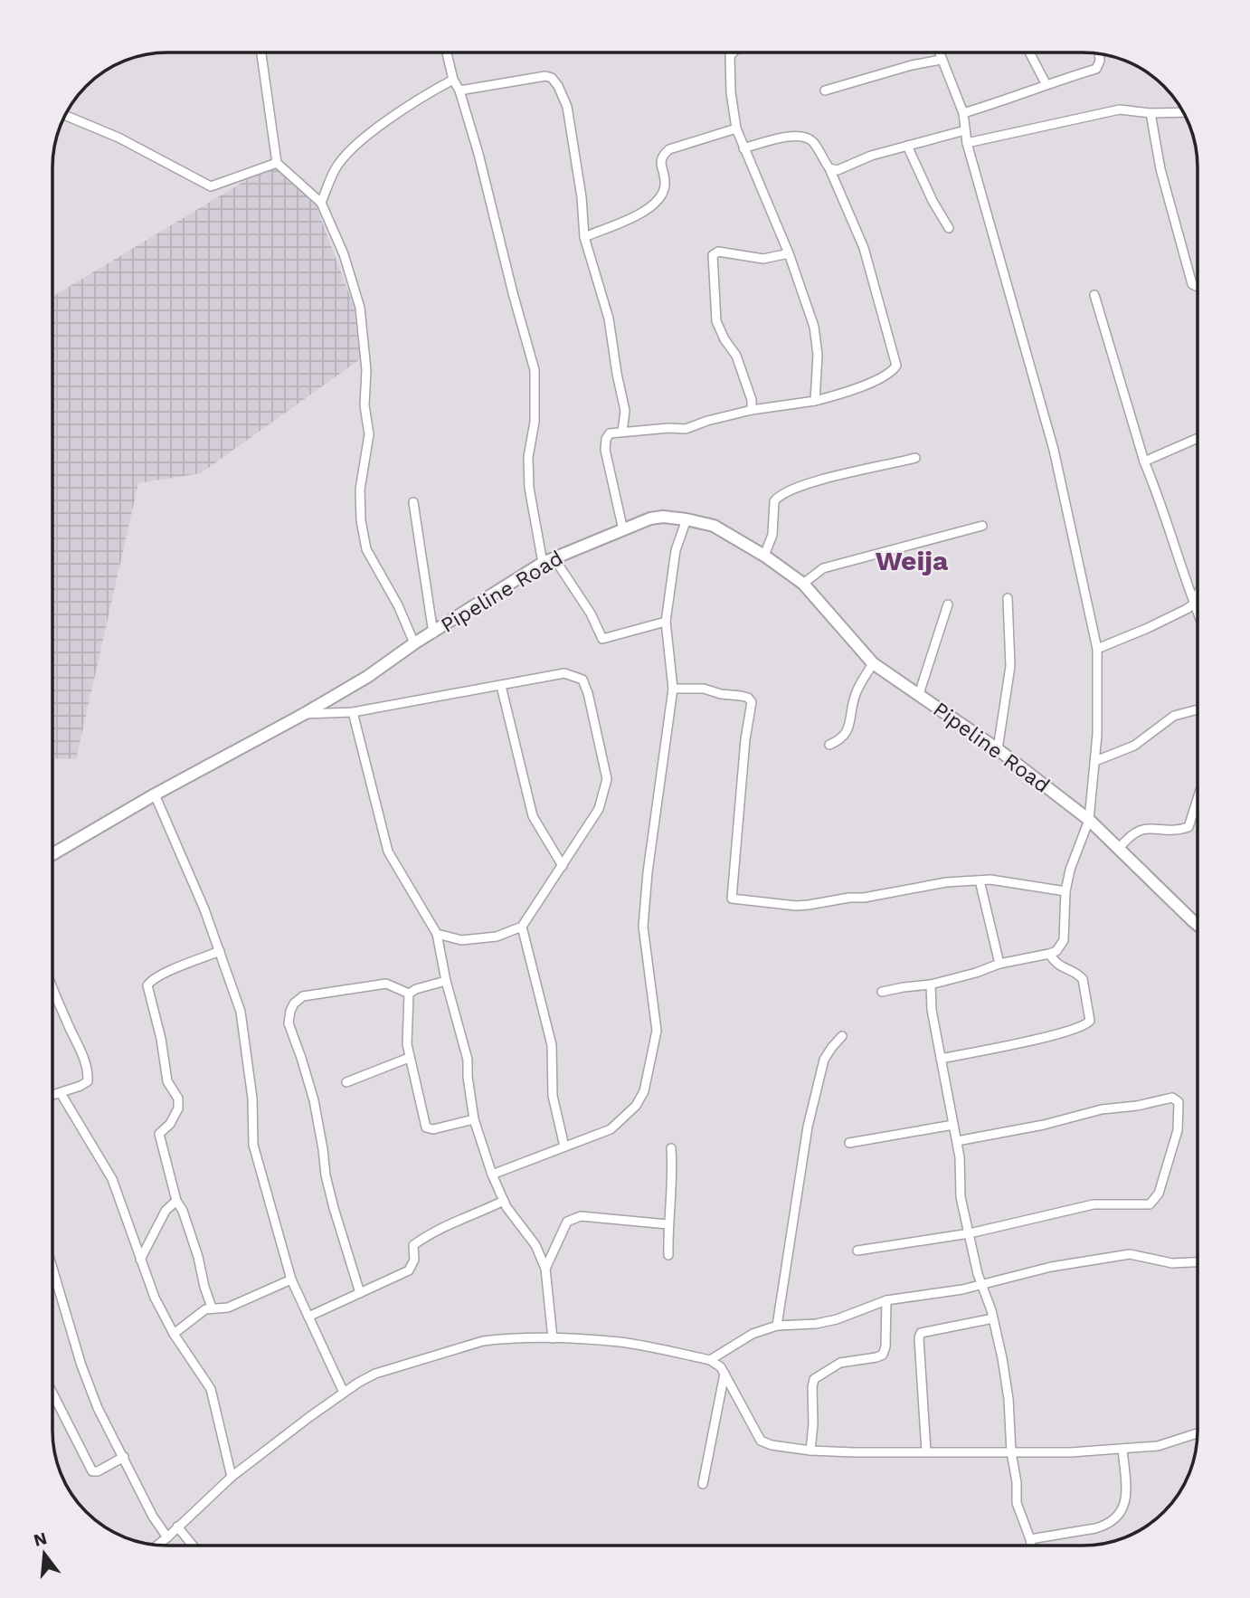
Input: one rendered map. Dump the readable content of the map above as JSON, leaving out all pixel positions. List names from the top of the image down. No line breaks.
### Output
{"streets":{"street":["Pipeline Road"]},"districts":["Weija"],"north":"top"}
